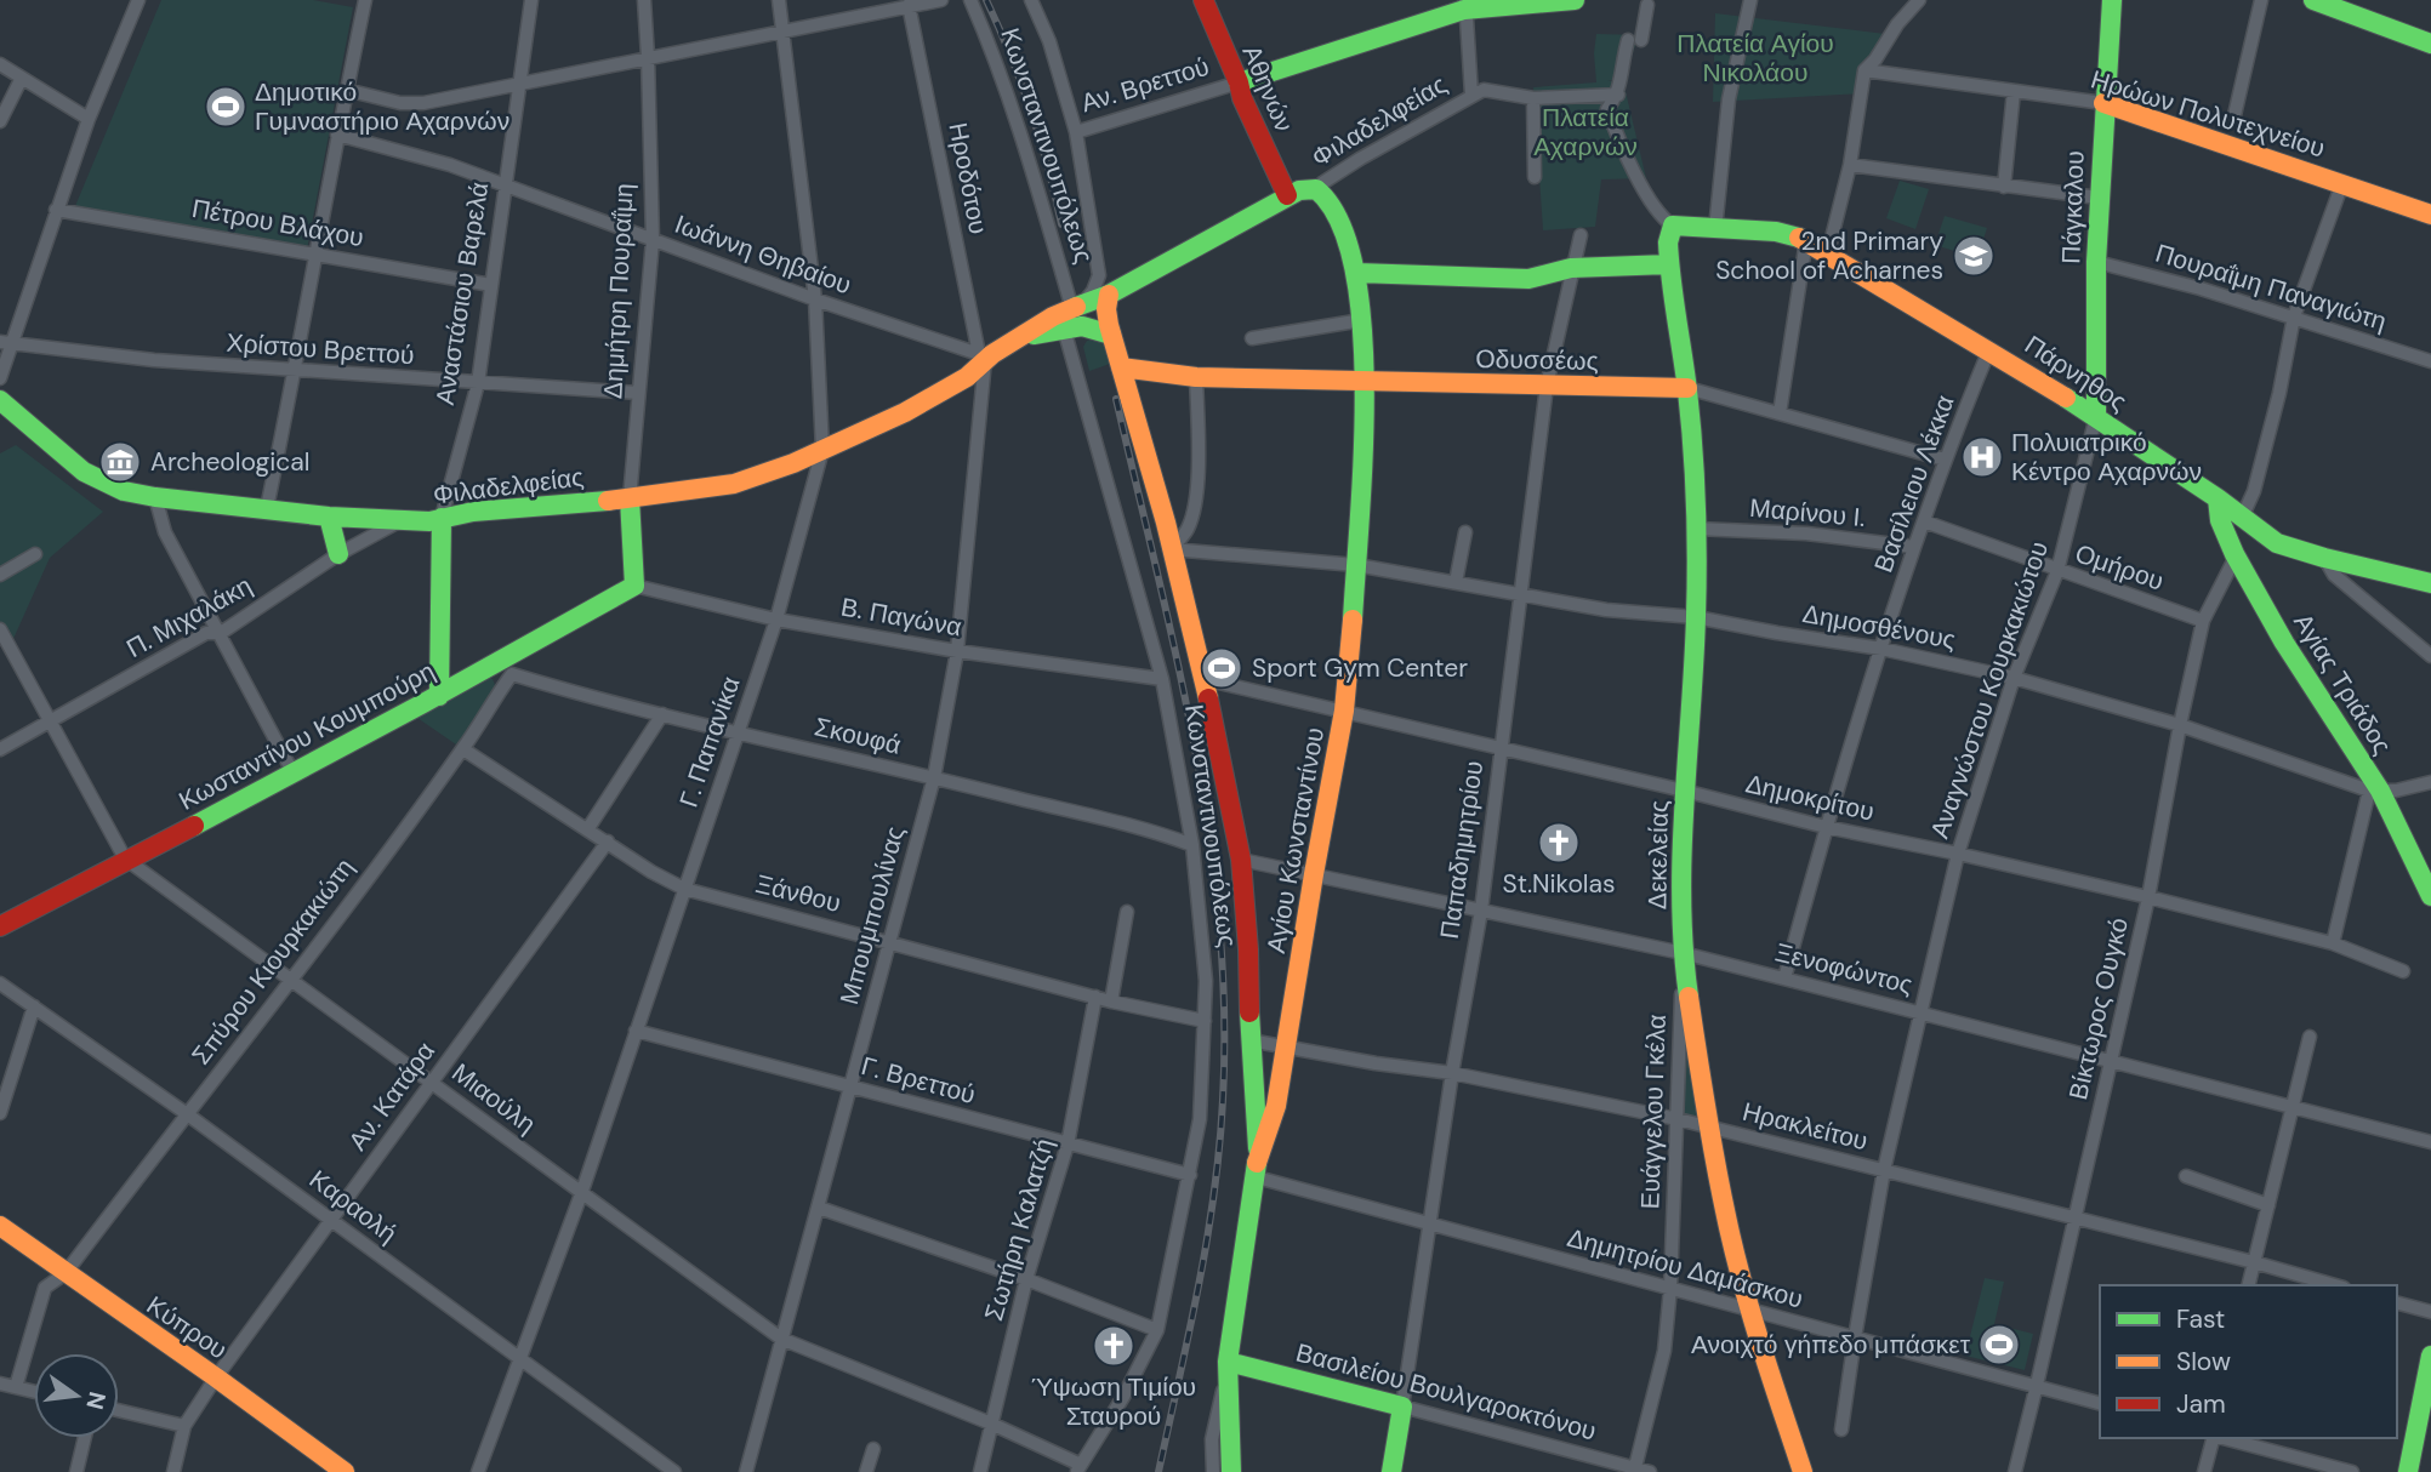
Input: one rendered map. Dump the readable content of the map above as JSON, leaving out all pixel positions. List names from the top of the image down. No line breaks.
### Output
{"streets":{"street":["Αν. Βρεττού","Αθηνών","Ηρώων Πολυτεχνείου","Φιλαδελφείας","Κωνσταντινουπόλεως","Ηροδότου","Πάγκαλου","Πέτρου Βλάχου","Ιωάννη Θηβαίου","Πουραΐμη Παναγιώτη","Δημήτρη Πουραΐμη","Αναστάσιου Βαρελά","Χρίστου Βρεττού","Οδυσσέως","Πάρνηθος","Βασίλειου Λέκκα","Μαρίνου Ι.","Ομήρου","Π. Μιχαλάκη","Β. Παγώνα","Δημοσθένους","Αγίας Τριάδος","Αναγνώστου Κουρκακιώτου","Κωσταντίνου Κουμπούρη","Σκουφά","Γ. Παπανίκα","Δημοκρίτου","Αγίου Κωνσταντίνου","Παπαδημητρίου","Δεκελείας","Ξάνθου","Μπουμπουλίνας","Σπύρου Κιουρκακιώτη","Ξενοφώντος","Βίκτωρος Ουγκό","Γ. Βρεττού","Αν. Κατάρα","Μιαούλη","Ευάγγελου Γκέλα","Ηρακλείτου","Καραολή","Σωτήρη Καλατζή","Δημητρίου Δαμάσκου","Κύπρου","Βασιλείου Βουλγαροκτόνου"]},"crossings":[["Αν. Βρεττού","Αθηνών"],["Αν. Βρεττού","Κωνσταντινουπόλεως"],["Αθηνών","Φιλαδελφείας"],["Ηρώων Πολυτεχνείου","Πάγκαλου"],["Φιλαδελφείας","Κωνσταντινουπόλεως"],["Φιλαδελφείας","Ηροδότου"],["Φιλαδελφείας","Ιωάννη Θηβαίου"],["Φιλαδελφείας","Δημήτρη Πουραΐμη"],["Φιλαδελφείας","Αναστάσιου Βαρελά"],["Φιλαδελφείας","Π. Μιχαλάκη"],["Φιλαδελφείας","Γ. Παπανίκα"],["Φιλαδελφείας","Αγίου Κωνσταντίνου"],["Φιλαδελφείας","Μπουμπουλίνας"],["Κωνσταντινουπόλεως","Οδυσσέως"],["Κωνσταντινουπόλεως","Β. Παγώνα"],["Κωνσταντινουπόλεως","Δημοσθένους"],["Κωνσταντινουπόλεως","Σκουφά"],["Κωνσταντινουπόλεως","Δημοκρίτου"],["Κωνσταντινουπόλεως","Αγίου Κωνσταντίνου"],["Κωνσταντινουπόλεως","Ξάνθου"],["Κωνσταντινουπόλεως","Ξενοφώντος"],["Κωνσταντινουπόλεως","Γ. Βρεττού"],["Κωνσταντινουπόλεως","Μιαούλη"],["Κωνσταντινουπόλεως","Ηρακλείτου"],["Ηροδότου","Ιωάννη Θηβαίου"],["Ηροδότου","Μπουμπουλίνας"],["Πάγκαλου","Πουραΐμη Παναγιώτη"],["Πάγκαλου","Πάρνηθος"],["Πάγκαλου","Αναγνώστου Κουρκακιώτου"],["Πέτρου Βλάχου","Αναστάσιου Βαρελά"],["Ιωάννη Θηβαίου","Δημήτρη Πουραΐμη"],["Ιωάννη Θηβαίου","Αναστάσιου Βαρελά"],["Ιωάννη Θηβαίου","Γ. Παπανίκα"],["Ιωάννη Θηβαίου","Μπουμπουλίνας"],["Δημήτρη Πουραΐμη","Χρίστου Βρεττού"],["Δημήτρη Πουραΐμη","Β. Παγώνα"],["Δημήτρη Πουραΐμη","Κωσταντίνου Κουμπούρη"],["Αναστάσιου Βαρελά","Χρίστου Βρεττού"],["Αναστάσιου Βαρελά","Κωσταντίνου Κουμπούρη"],["Οδυσσέως","Βασίλειου Λέκκα"],["Οδυσσέως","Αγίου Κωνσταντίνου"],["Οδυσσέως","Παπαδημητρίου"],["Οδυσσέως","Δεκελείας"],["Πάρνηθος","Βασίλειου Λέκκα"],["Πάρνηθος","Αγίας Τριάδος"],["Πάρνηθος","Αναγνώστου Κουρκακιώτου"],["Πάρνηθος","Δεκελείας"],["Βασίλειου Λέκκα","Μαρίνου Ι."],["Βασίλειου Λέκκα","Ομήρου"],["Βασίλειου Λέκκα","Δημοσθένους"],["Βασίλειου Λέκκα","Δημοκρίτου"],["Βασίλειου Λέκκα","Ξενοφώντος"],["Μαρίνου Ι.","Δεκελείας"],["Ομήρου","Αναγνώστου Κουρκακιώτου"],["Ομήρου","Βίκτωρος Ουγκό"],["Π. Μιχαλάκη","Μιαούλη"],["Β. Παγώνα","Κωσταντίνου Κουμπούρη"],["Β. Παγώνα","Γ. Παπανίκα"],["Β. Παγώνα","Μπουμπουλίνας"],["Δημοσθένους","Αγίας Τριάδος"],["Δημοσθένους","Αναγνώστου Κουρκακιώτου"],["Δημοσθένους","Αγίου Κωνσταντίνου"],["Δημοσθένους","Παπαδημητρίου"],["Δημοσθένους","Δεκελείας"],["Δημοσθένους","Βίκτωρος Ουγκό"],["Αγίας Τριάδος","Βίκτωρος Ουγκό"],["Αναγνώστου Κουρκακιώτου","Δημοκρίτου"],["Αναγνώστου Κουρκακιώτου","Ξενοφώντος"],["Αναγνώστου Κουρκακιώτου","Ηρακλείτου"],["Αναγνώστου Κουρκακιώτου","Δημητρίου Δαμάσκου"],["Κωσταντίνου Κουμπούρη","Σκουφά"],["Κωσταντίνου Κουμπούρη","Σπύρου Κιουρκακιώτη"],["Κωσταντίνου Κουμπούρη","Μιαούλη"],["Σκουφά","Γ. Παπανίκα"],["Σκουφά","Μπουμπουλίνας"],["Σκουφά","Σπύρου Κιουρκακιώτη"],["Γ. Παπανίκα","Ξάνθου"],["Γ. Παπανίκα","Γ. Βρεττού"],["Γ. Παπανίκα","Μιαούλη"],["Γ. Παπανίκα","Καραολή"],["Δημοκρίτου","Αγίου Κωνσταντίνου"],["Δημοκρίτου","Παπαδημητρίου"],["Δημοκρίτου","Δεκελείας"],["Δημοκρίτου","Βίκτωρος Ουγκό"],["Αγίου Κωνσταντίνου","Ξενοφώντος"],["Αγίου Κωνσταντίνου","Ηρακλείτου"],["Αγίου Κωνσταντίνου","Δημητρίου Δαμάσκου"],["Αγίου Κωνσταντίνου","Βασιλείου Βουλγαροκτόνου"],["Παπαδημητρίου","Ξενοφώντος"],["Παπαδημητρίου","Ηρακλείτου"],["Παπαδημητρίου","Δημητρίου Δαμάσκου"],["Παπαδημητρίου","Βασιλείου Βουλγαροκτόνου"],["Δεκελείας","Ξενοφώντος"],["Δεκελείας","Ευάγγελου Γκέλα"],["Δεκελείας","Ηρακλείτου"],["Δεκελείας","Δημητρίου Δαμάσκου"],["Ξάνθου","Μπουμπουλίνας"],["Ξάνθου","Σπύρου Κιουρκακιώτη"],["Ξάνθου","Αν. Κατάρα"],["Ξάνθου","Σωτήρη Καλατζή"],["Μπουμπουλίνας","Γ. Βρεττού"],["Μπουμπουλίνας","Μιαούλη"],["Σπύρου Κιουρκακιώτη","Μιαούλη"],["Σπύρου Κιουρκακιώτη","Καραολή"],["Σπύρου Κιουρκακιώτη","Κύπρου"],["Ξενοφώντος","Βίκτωρος Ουγκό"],["Ξενοφώντος","Ευάγγελου Γκέλα"],["Βίκτωρος Ουγκό","Ηρακλείτου"],["Βίκτωρος Ουγκό","Δημητρίου Δαμάσκου"],["Γ. Βρεττού","Σωτήρη Καλατζή"],["Αν. Κατάρα","Μιαούλη"],["Αν. Κατάρα","Καραολή"],["Αν. Κατάρα","Κύπρου"],["Μιαούλη","Σωτήρη Καλατζή"],["Ευάγγελου Γκέλα","Ηρακλείτου"],["Ευάγγελου Γκέλα","Δημητρίου Δαμάσκου"],["Ευάγγελου Γκέλα","Βασιλείου Βουλγαροκτόνου"]],"parks":["Πλατεία Αγίου Νικολάου","Πλατεία Αχαρνών"],"places":{"sports":["Δημοτικό Γυμναστήριο Αχαρνών","Sport Gym Center","Ανοιχτό γήπεδο μπάσκετ"],"school or university":["2nd Primary School of Acharnes"],"hospital":["Πολυιατρικό Κέντρο Αχαρνών"],"museum":["Archeological"],"church":["St.Nikolas","Ύψωση Τιμίου Σταυρού"]},"legend":["Fast","Slow","Jam"],"north":"right"}
